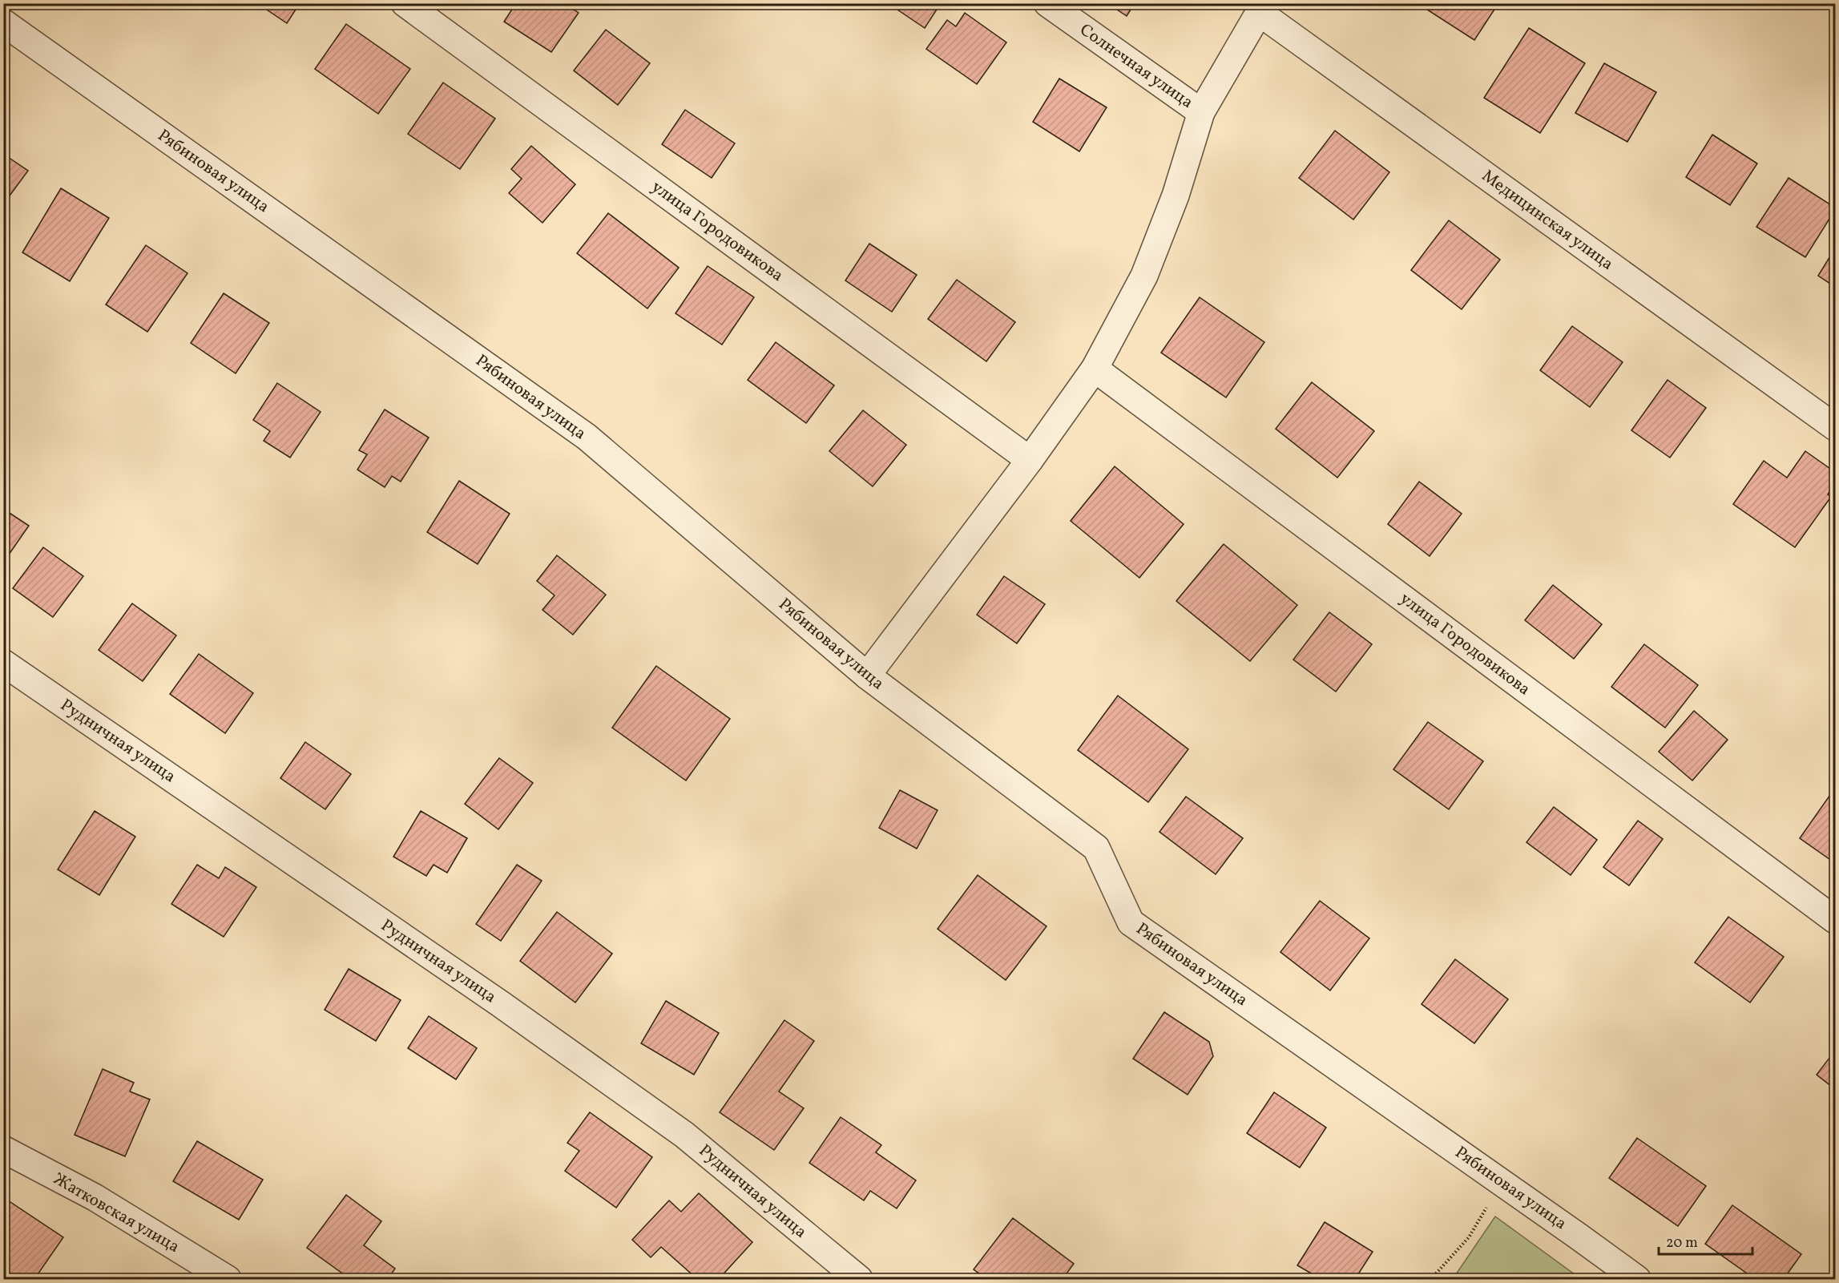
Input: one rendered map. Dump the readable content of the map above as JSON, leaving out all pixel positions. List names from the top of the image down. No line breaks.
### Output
{"streets":{"street":["Солнечная улица","Рябиновая улица","Медицинская улица","улица Городовикова","Рудничная улица","Жатковская улица"]},"scale_bar":"20 m"}
